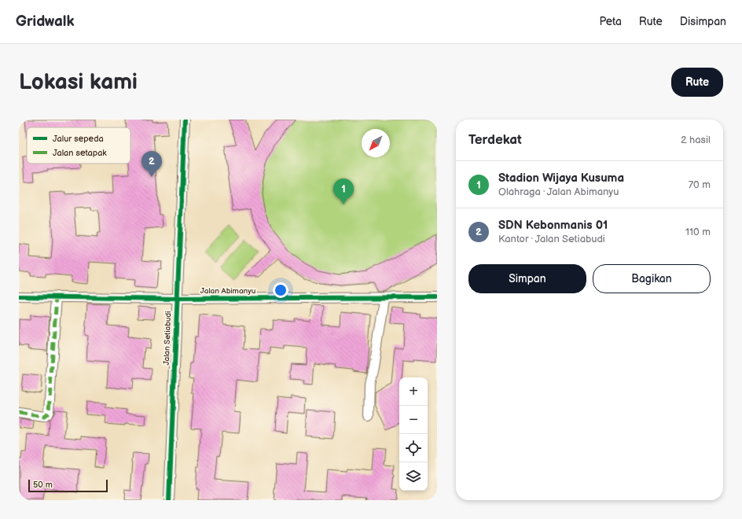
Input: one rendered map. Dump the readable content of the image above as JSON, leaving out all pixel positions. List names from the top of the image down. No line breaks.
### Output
{"streets":{"street":["Jalan Abimanyu","Jalan Setiabudi"]},"crossings":[["Jalan Abimanyu","Jalan Setiabudi"]],"legend":["Jalur sepeda","Jalan setapak"],"scale_bar":"50 m","north":"bottom left","page":{"header":"Gridwalk","nav":["Peta","Rute","Disimpan"],"buttons":["Rute",["Simpan","Bagikan"]],"title":"Lokasi kami","heading":["Terdekat","2 hasil"],"pins":["2","1"],"list":[{"mark":"1","name":"Stadion Wijaya Kusuma","note":"Olahraga · Jalan Abimanyu","value":"70 m"},{"mark":"2","name":"SDN Kebonmanis 01","note":"Kantor · Jalan Setiabudi","value":"110 m"}],"map_buttons":["+","−"],"scale":"50 m"}}
